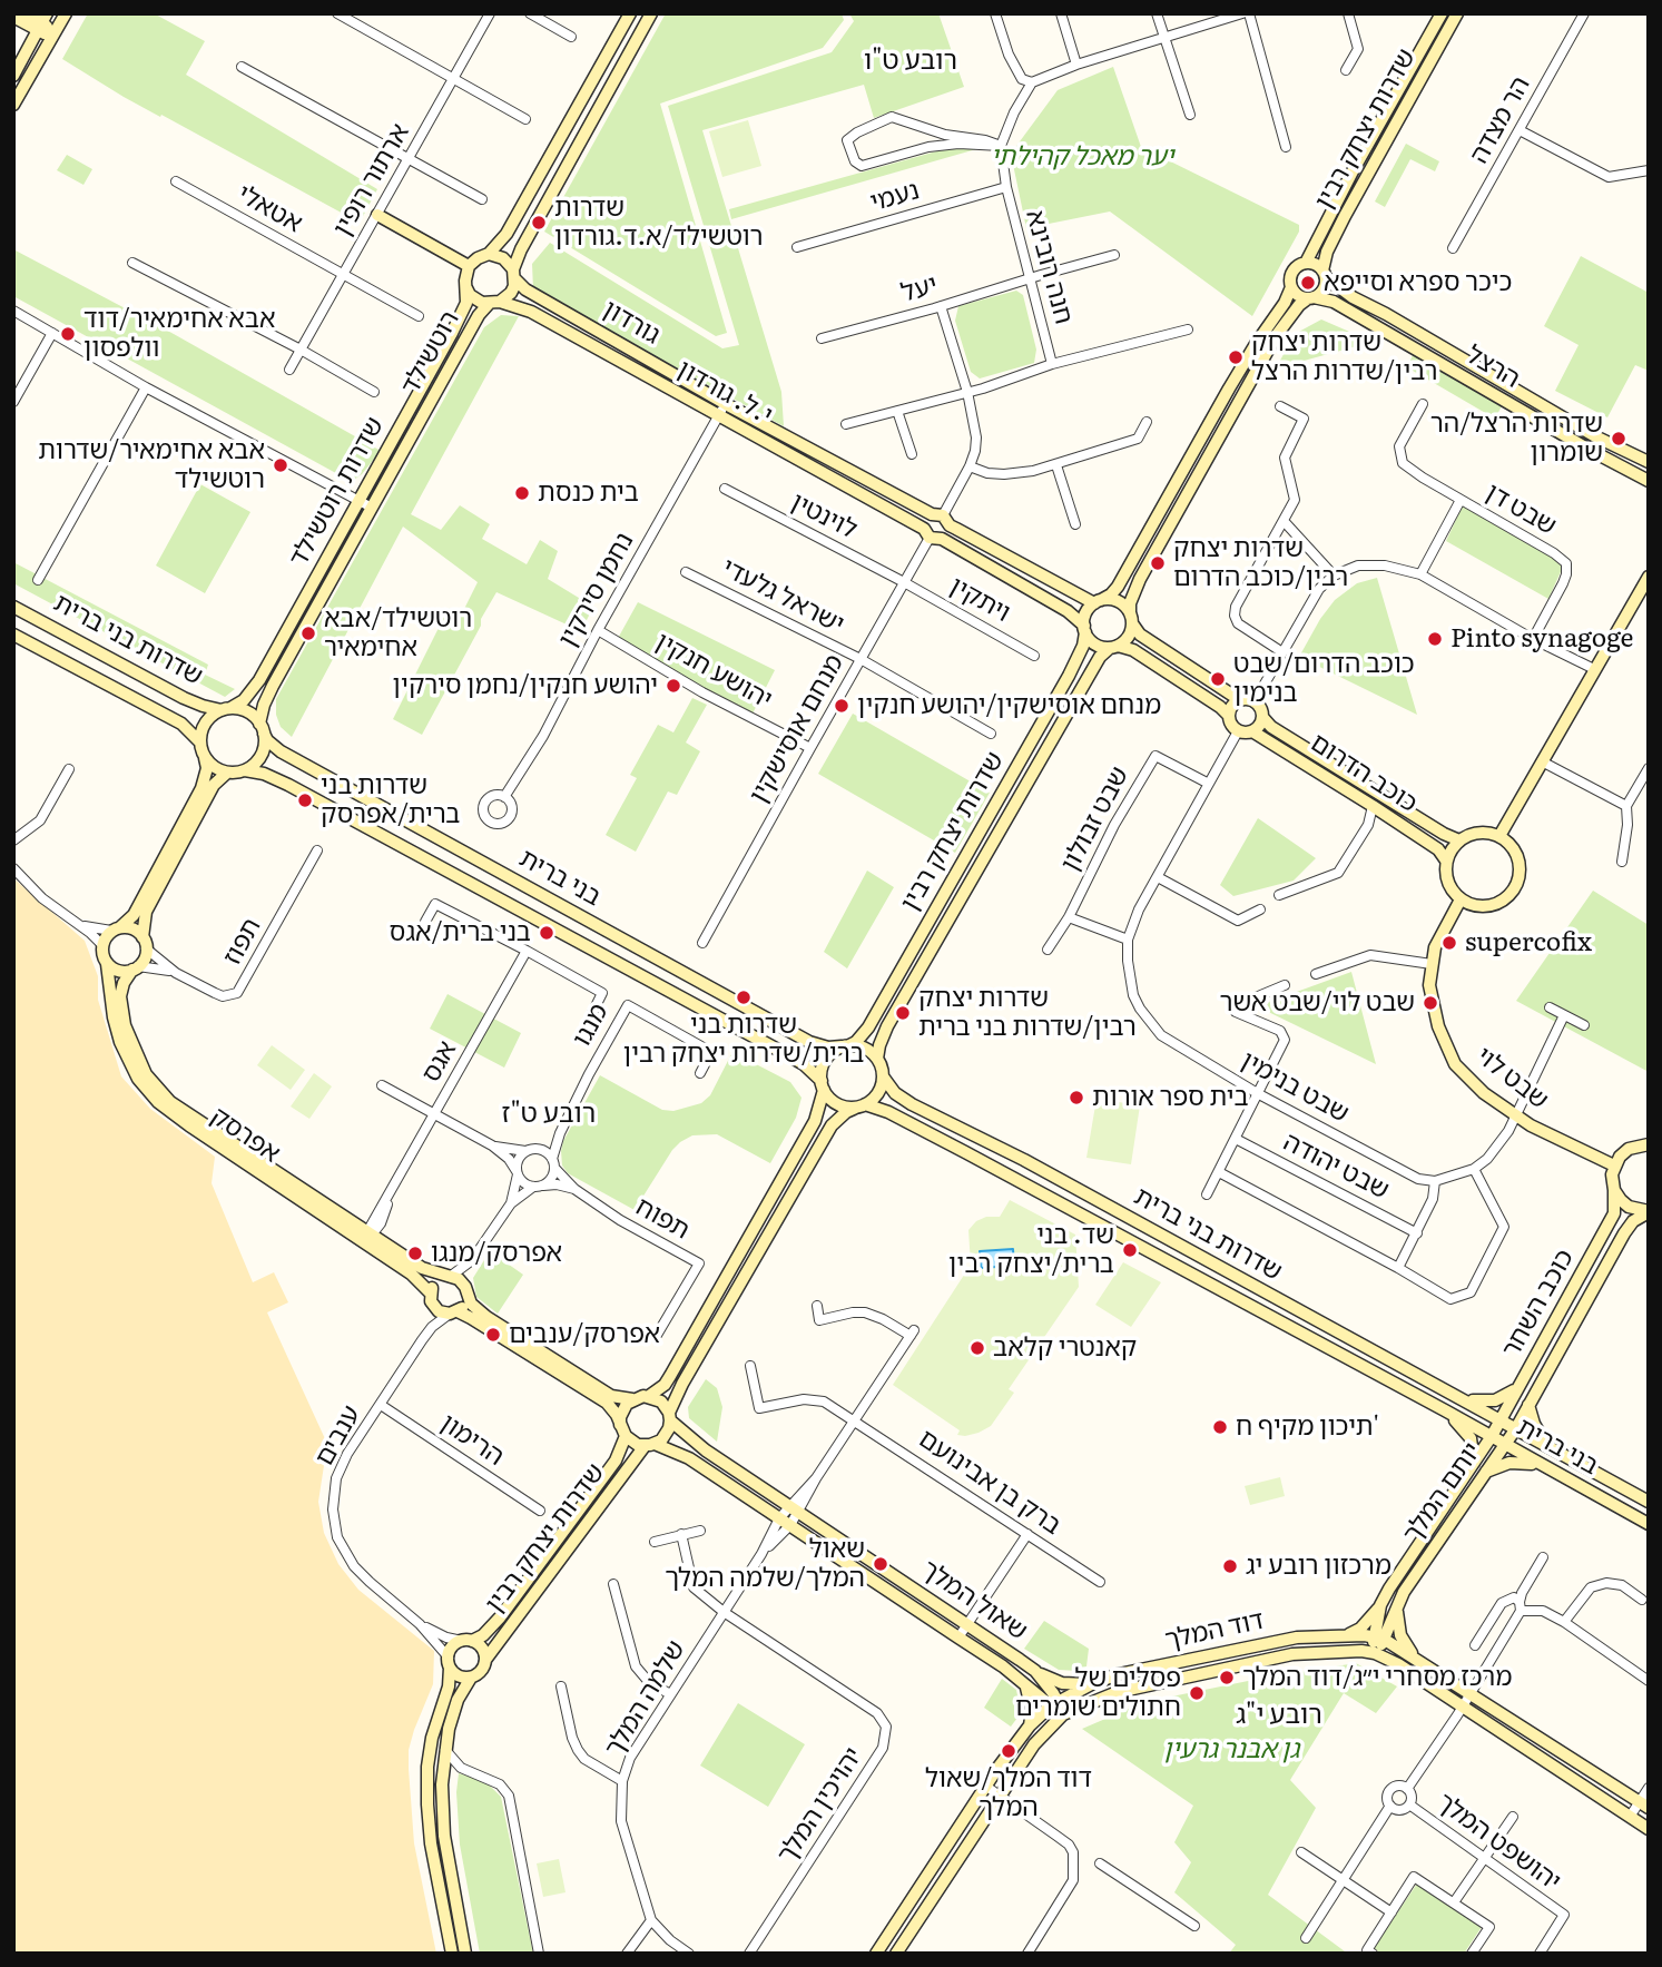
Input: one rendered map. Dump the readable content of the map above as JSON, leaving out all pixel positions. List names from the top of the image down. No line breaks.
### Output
{"streets":{"street":["הר מצדה","שדרות יצחק רבין","ארתור רופין","נעמי","אטאלי","חנה רובינא","יעל","גורדון","רוטשילד","הרצל","י.ל. גורדון","שדרות רוטשילד","שבט דן","לוינטין","נחמן סירקין","ישראל גלעדי","ויתקין","שדרות בני ברית","יהושע חנקין","מנחם אוסישקין","כוכב הדרום","שבט זבולון","בני ברית","תפוז","מנגו","אגס","שבט לוי","שבט בנימין","אפרסק","שבט יהודה","תפוח","כוכב השחר","ענבים","הרימון","ברק בן אבינועם","יותם המלך","שאול המלך","דוד המלך","שלמה המלך","יהויכין המלך","יהושפט המלך"]},"crossings":[["שדרות יצחק רבין","הרצל"],["שדרות יצחק רבין","י.ל. גורדון"],["שדרות יצחק רבין","שדרות בני ברית"],["שדרות יצחק רבין","בני ברית"],["שדרות יצחק רבין","ענבים"],["שדרות יצחק רבין","שאול המלך"],["ארתור רופין","אטאלי"],["נעמי","חנה רובינא"],["חנה רובינא","יעל"],["גורדון","רוטשילד"],["גורדון","י.ל. גורדון"],["גורדון","שדרות רוטשילד"],["גורדון","נחמן סירקין"],["רוטשילד","י.ל. גורדון"],["רוטשילד","שדרות רוטשילד"],["י.ל. גורדון","שדרות רוטשילד"],["י.ל. גורדון","נחמן סירקין"],["י.ל. גורדון","מנחם אוסישקין"],["שדרות רוטשילד","שדרות בני ברית"],["שדרות רוטשילד","בני ברית"],["לוינטין","ויתקין"],["לוינטין","מנחם אוסישקין"],["נחמן סירקין","יהושע חנקין"],["ישראל גלעדי","מנחם אוסישקין"],["ויתקין","מנחם אוסישקין"],["שדרות בני ברית","בני ברית"],["שדרות בני ברית","כוכב השחר"],["שדרות בני ברית","יותם המלך"],["יהושע חנקין","מנחם אוסישקין"],["כוכב הדרום","שבט לוי"],["כוכב הדרום","שבט בנימין"],["שבט זבולון","שבט בנימין"],["בני ברית","כוכב השחר"],["בני ברית","יותם המלך"],["תפוז","אפרסק"],["מנגו","תפוח"],["אגס","אפרסק"],["שבט לוי","כוכב השחר"],["אפרסק","ענבים"],["כוכב השחר","יותם המלך"],["ענבים","הרימון"],["ברק בן אבינועם","שלמה המלך"],["יותם המלך","דוד המלך"],["שאול המלך","דוד המלך"],["שאול המלך","שלמה המלך"],["שלמה המלך","יהויכין המלך"]],"districts":["רובע ט\"ו","רובע ט\"ז","רובע י\"ג"],"parks":["יער מאכל קהילתי","גן אבנר גרעין"],"places":["שדרות רוטשילד/א.ד.גורדון","כיכר ספרא וסייפא","אבא אחימאיר/דוד וולפסון","שדרות יצחק רבין/שדרות הרצל","שדרות הרצל/הר שומרון","אבא אחימאיר/שדרות רוטשילד","בית כנסת","שדרות יצחק רבין/כוכב הדרום","רוטשילד/אבא אחימאיר","Pinto synagoge","כוכב הדרום/שבט בנימין","יהושע חנקין/נחמן סירקין","מנחם אוסישקין/יהושע חנקין","שדרות בני ברית/אפרסק","בני ברית/אגס","supercofix","שדרות בני ברית/שדרות יצחק רבין","שבט לוי/שבט אשר","שדרות יצחק רבין/שדרות בני ברית","בית ספר אורות","שד. בני ברית/יצחק רבין","אפרסק/מנגו","אפרסק/ענבים","קאנטרי קלאב","תיכון מקיף ח'","שאול המלך/שלמה המלך","מרכזון רובע יג","מרכז מסחרי י״ג/דוד המלך","פסלים של חתולים שומרים","דוד המלך/שאול המלך"]}
